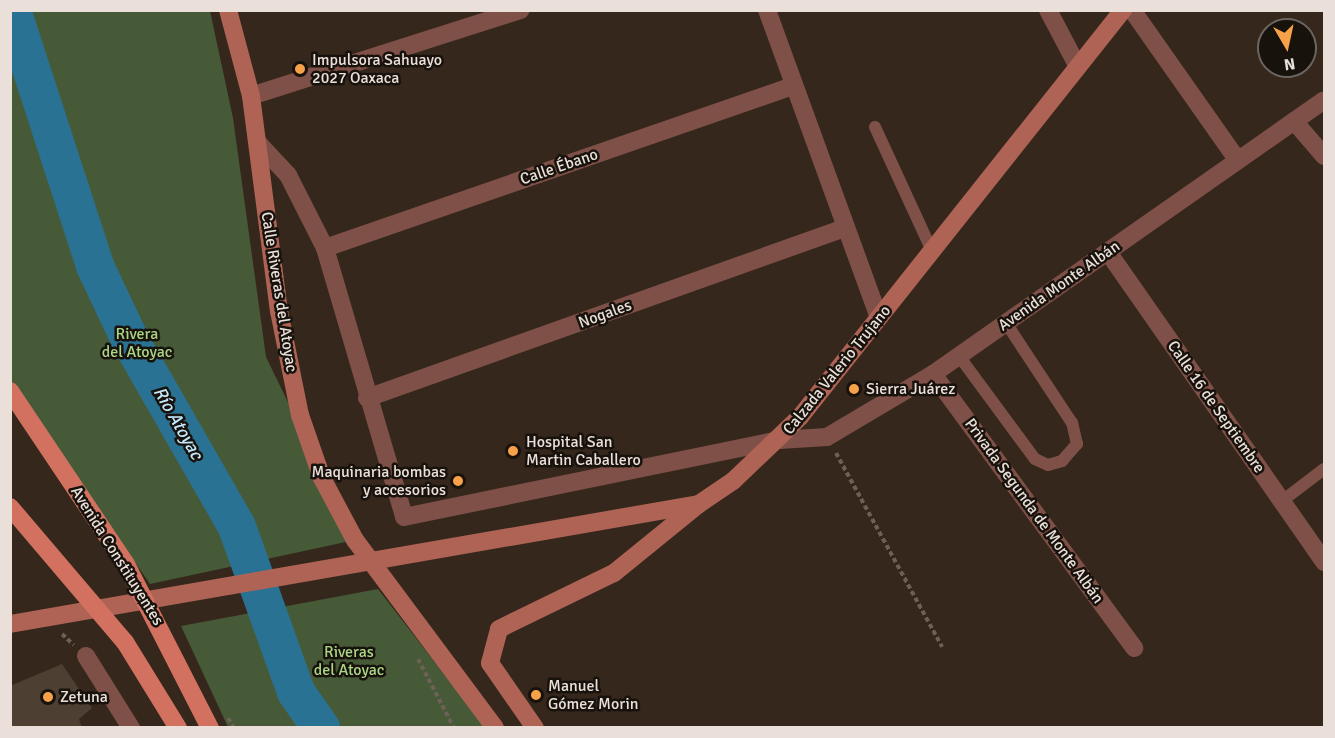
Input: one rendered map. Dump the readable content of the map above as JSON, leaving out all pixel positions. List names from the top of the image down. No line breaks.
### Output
{"streets":{"main road":["Avenida Constituyentes"],"street":["Calle Ébano","Avenida Monte Albán","Calle Riveras del Atoyac","Nogales","Calzada Valerio Trujano","Calle 16 de Septiembre","Privada Segunda de Monte Albán"]},"crossings":[["Avenida Monte Albán","Nogales"],["Avenida Monte Albán","Calzada Valerio Trujano"],["Avenida Monte Albán","Calle 16 de Septiembre"],["Avenida Monte Albán","Privada Segunda de Monte Albán"]],"water":["Río Atoyac"],"parks":["Rivera del Atoyac","Riveras del Atoyac"],"places":["Impulsora Sahuayo 2027 Oaxaca","Sierra Juárez","Hospital San Martin Caballero","Maquinaria bombas y accesorios","Manuel Gómez Morin","Zetuna"],"north":"bottom"}
